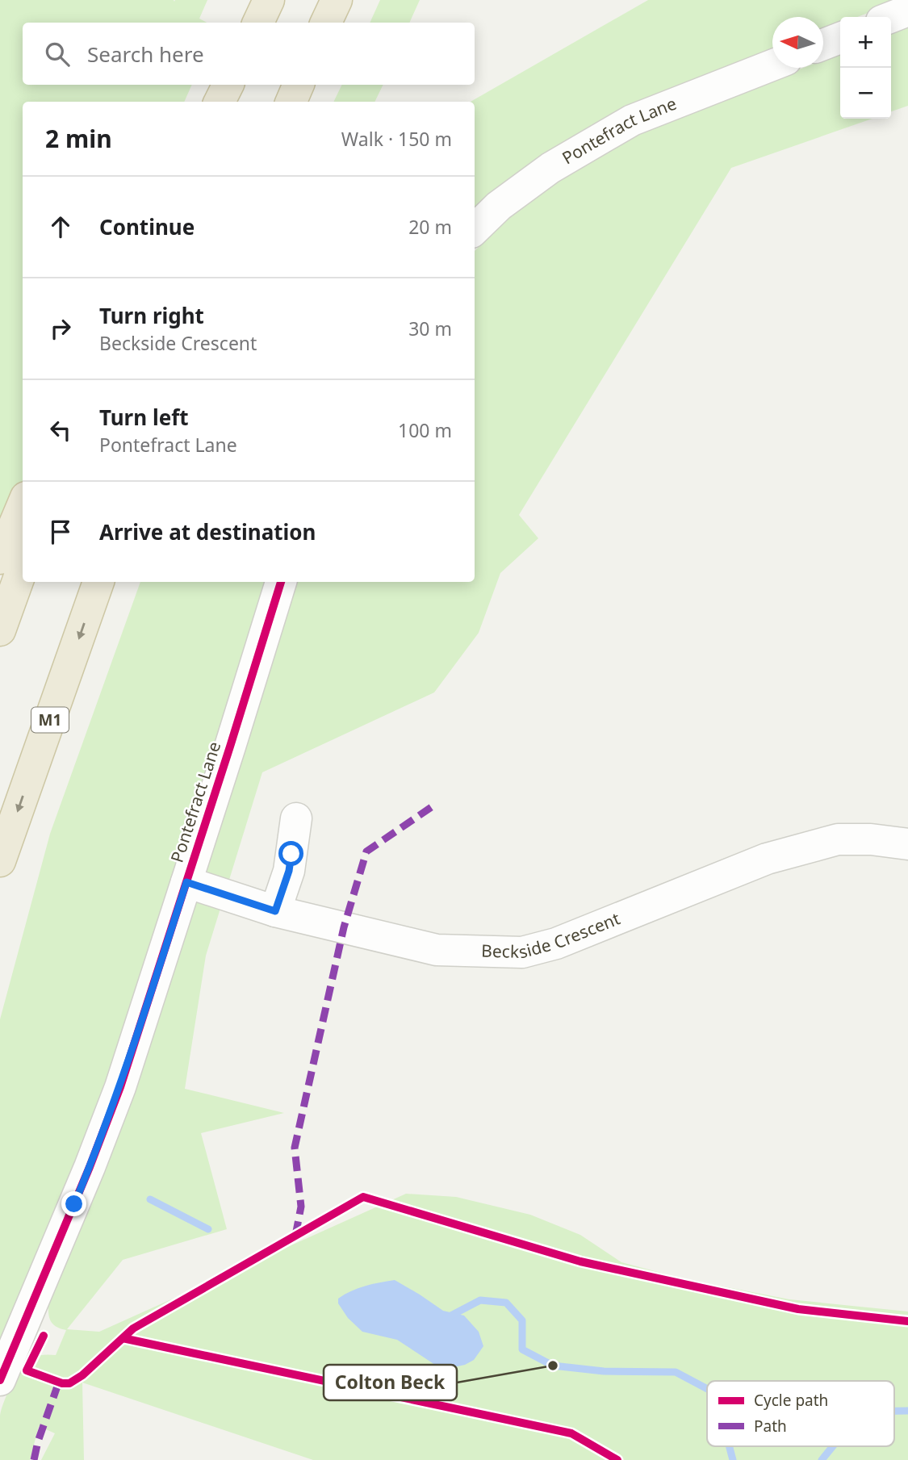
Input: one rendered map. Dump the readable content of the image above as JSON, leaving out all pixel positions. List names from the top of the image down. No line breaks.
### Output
{"streets":{"highway":["M1"],"street":["Pontefract Lane","Beckside Crescent"]},"crossings":[["Pontefract Lane","Beckside Crescent"]],"places":["Colton Beck"],"legend":["Cycle path","Path"],"north":"left","page":{"map_buttons":["+","−"],"search":"Search here","heading":["2 min","Walk · 150 m"],"list":[["Continue","20 m"],["Turn right","Beckside Crescent","30 m"],["Turn left","Pontefract Lane","100 m"],"Arrive at destination"]}}
